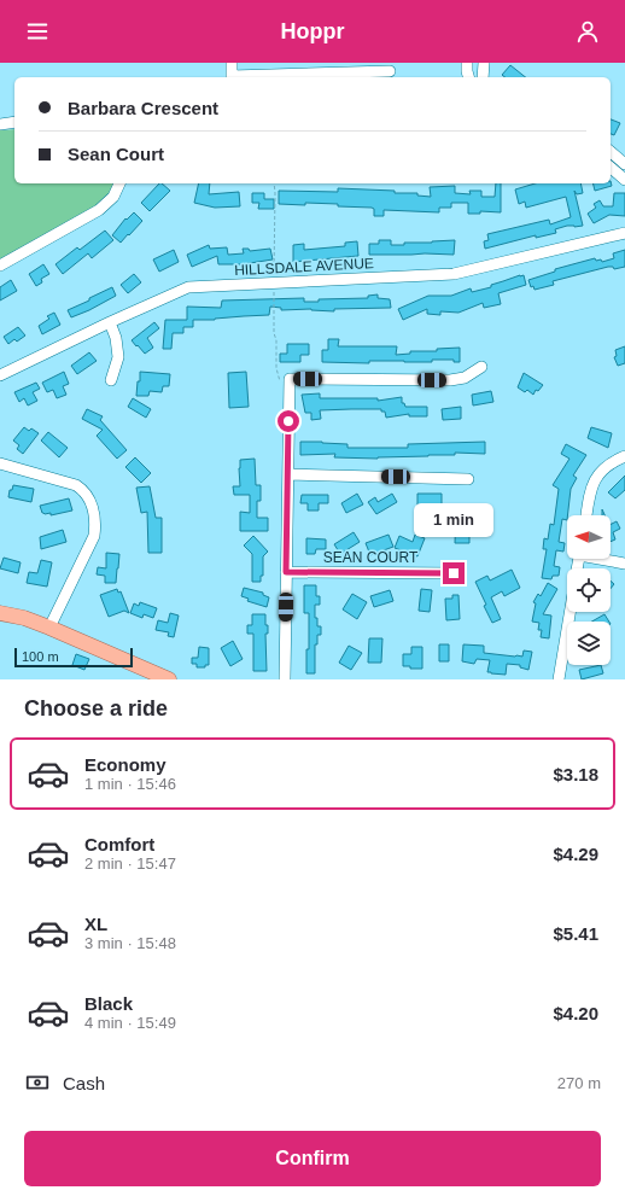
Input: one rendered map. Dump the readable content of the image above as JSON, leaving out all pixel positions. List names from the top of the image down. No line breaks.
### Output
{"streets":{"street":["HILLSDALE AVENUE","SEAN COURT"]},"scale_bar":"100 m","north":"left","page":{"header":"Hoppr","banner":["Barbara Crescent","Sean Court"],"bubble":"1 min","scale":"100 m","heading":"Choose a ride","list":[{"name":"Economy","note":"1 min · 15:46","value":"$3.18"},{"name":"Comfort","note":"2 min · 15:47","value":"$4.29"},{"name":"XL","note":"3 min · 15:48","value":"$5.41"},{"name":"Black","note":"4 min · 15:49","value":"$4.20"}],"pay":["Cash","270 m"],"buttons":"Confirm"}}
